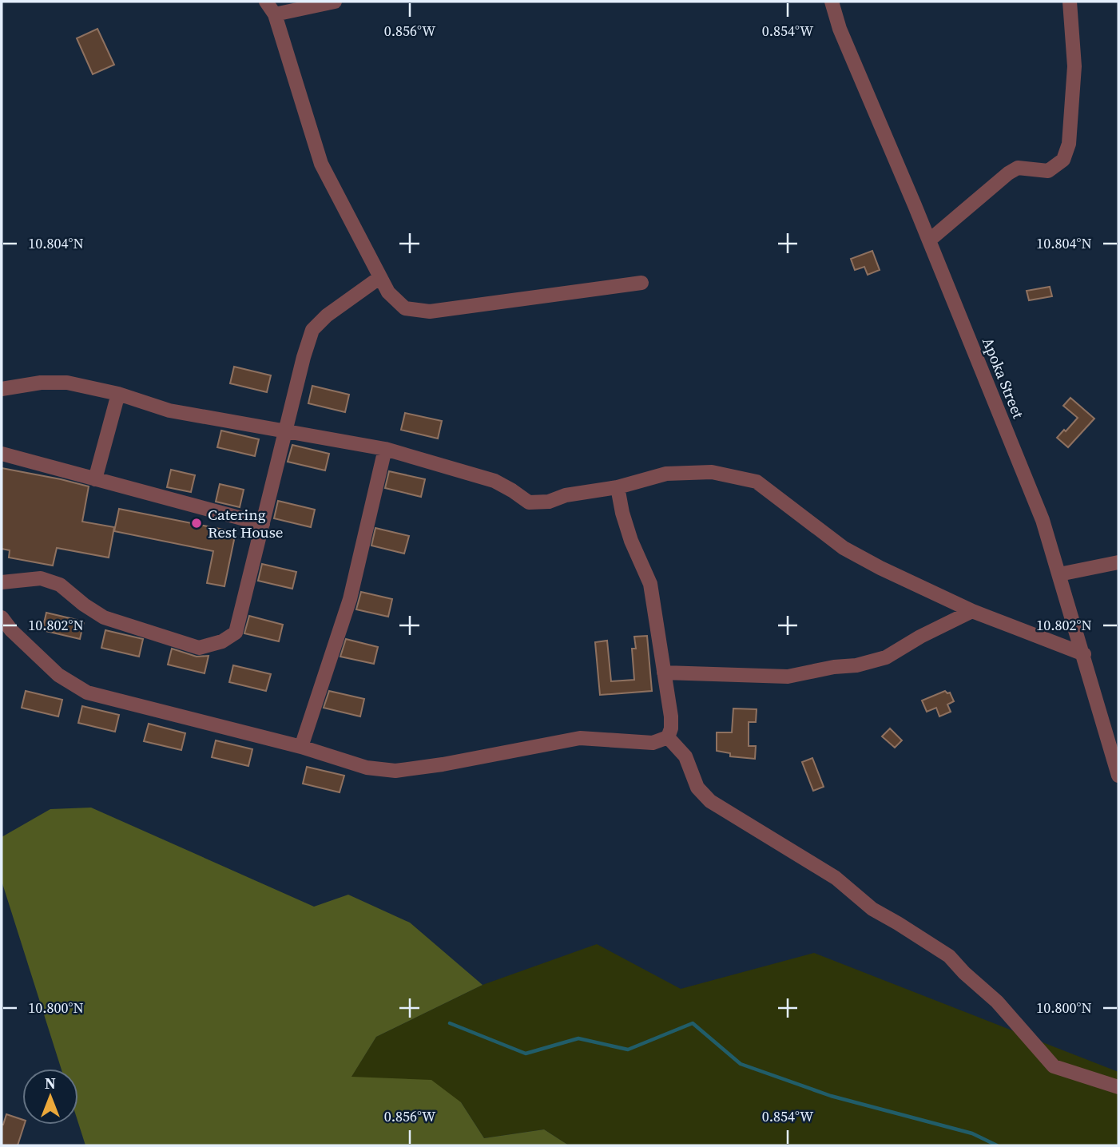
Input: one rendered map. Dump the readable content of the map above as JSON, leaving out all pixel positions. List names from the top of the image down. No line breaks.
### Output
{"streets":{"street":["Apoka Street"]},"places":["Catering Rest House"],"north":"top","coordinates":["0.856°W","0.854°W","10.804°N","10.802°N","10.800°N"]}
